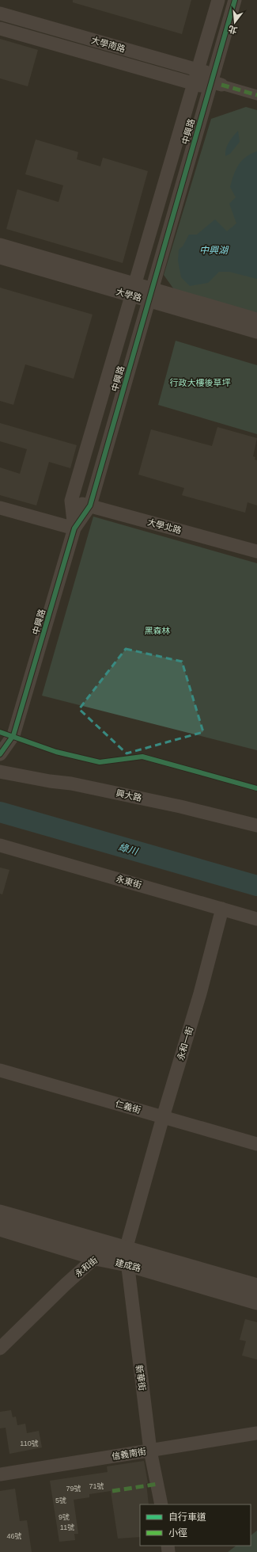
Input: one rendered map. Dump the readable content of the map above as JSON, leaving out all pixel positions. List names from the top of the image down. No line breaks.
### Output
{"streets":{"street":["大學南路","中興路","大學路","大學北路","興大路","永東街","永和一街","仁義街","建成路","永和街","新華街","信義南街"]},"crossings":[["大學南路","中興路"],["中興路","大學路"],["中興路","大學北路"],["永東街","永和一街"],["永和一街","仁義街"],["永和一街","建成路"],["永和一街","新華街"],["建成路","永和街"],["建成路","新華街"],["新華街","信義南街"]],"water":["中興湖","綠川"],"parks":["行政大樓後草坪","黑森林"],"house_numbers":["110號","71號","79號","5號","9號","11號","46號"],"legend":["自行車道","小徑"],"north":"bottom"}
